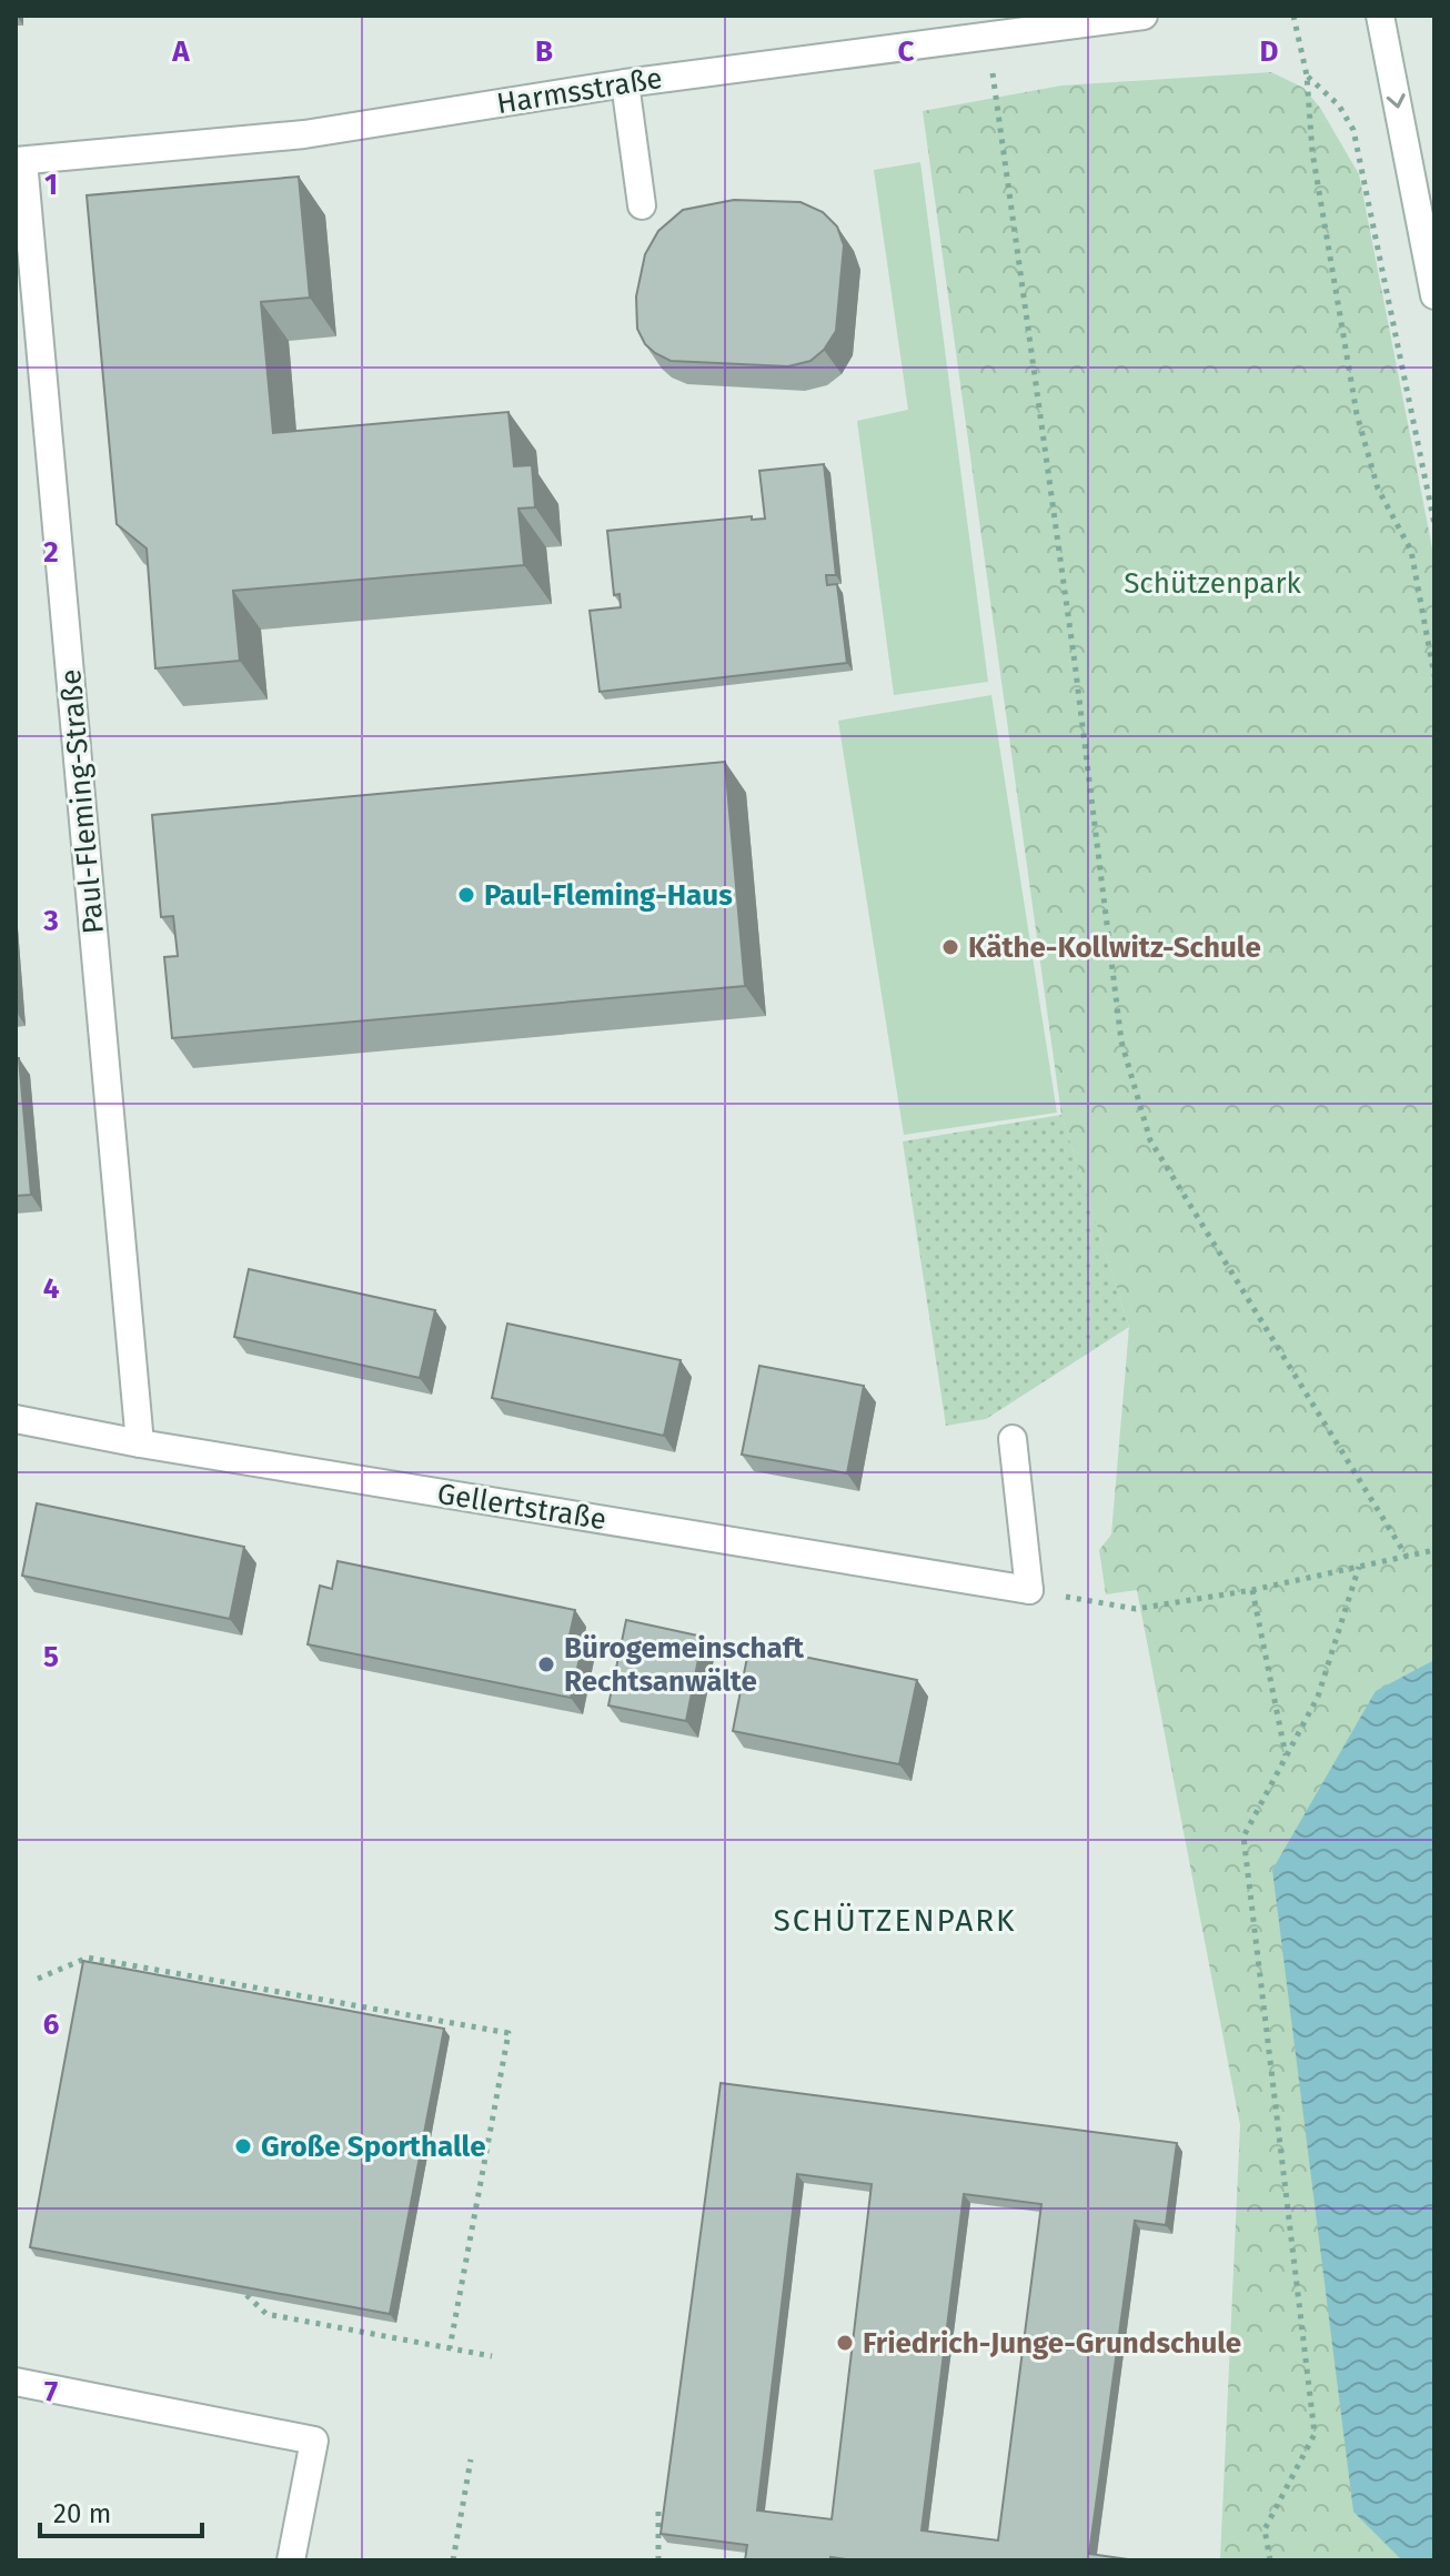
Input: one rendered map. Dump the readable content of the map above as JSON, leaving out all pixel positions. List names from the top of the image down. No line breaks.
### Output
{"streets":{"street":["Harmsstraße","Paul-Fleming-Straße","Gellertstraße"]},"crossings":[["Harmsstraße","Paul-Fleming-Straße"],["Paul-Fleming-Straße","Gellertstraße"]],"districts":["SCHÜTZENPARK"],"parks":["Schützenpark"],"places":["Paul-Fleming-Haus","Käthe-Kollwitz-Schule","Bürogemeinschaft Rechtsanwälte","Große Sporthalle","Friedrich-Junge-Grundschule"],"scale_bar":"20 m","grid":{"columns":["A","B","C","D"],"rows":["1","2","3","4","5","6","7"]}}
